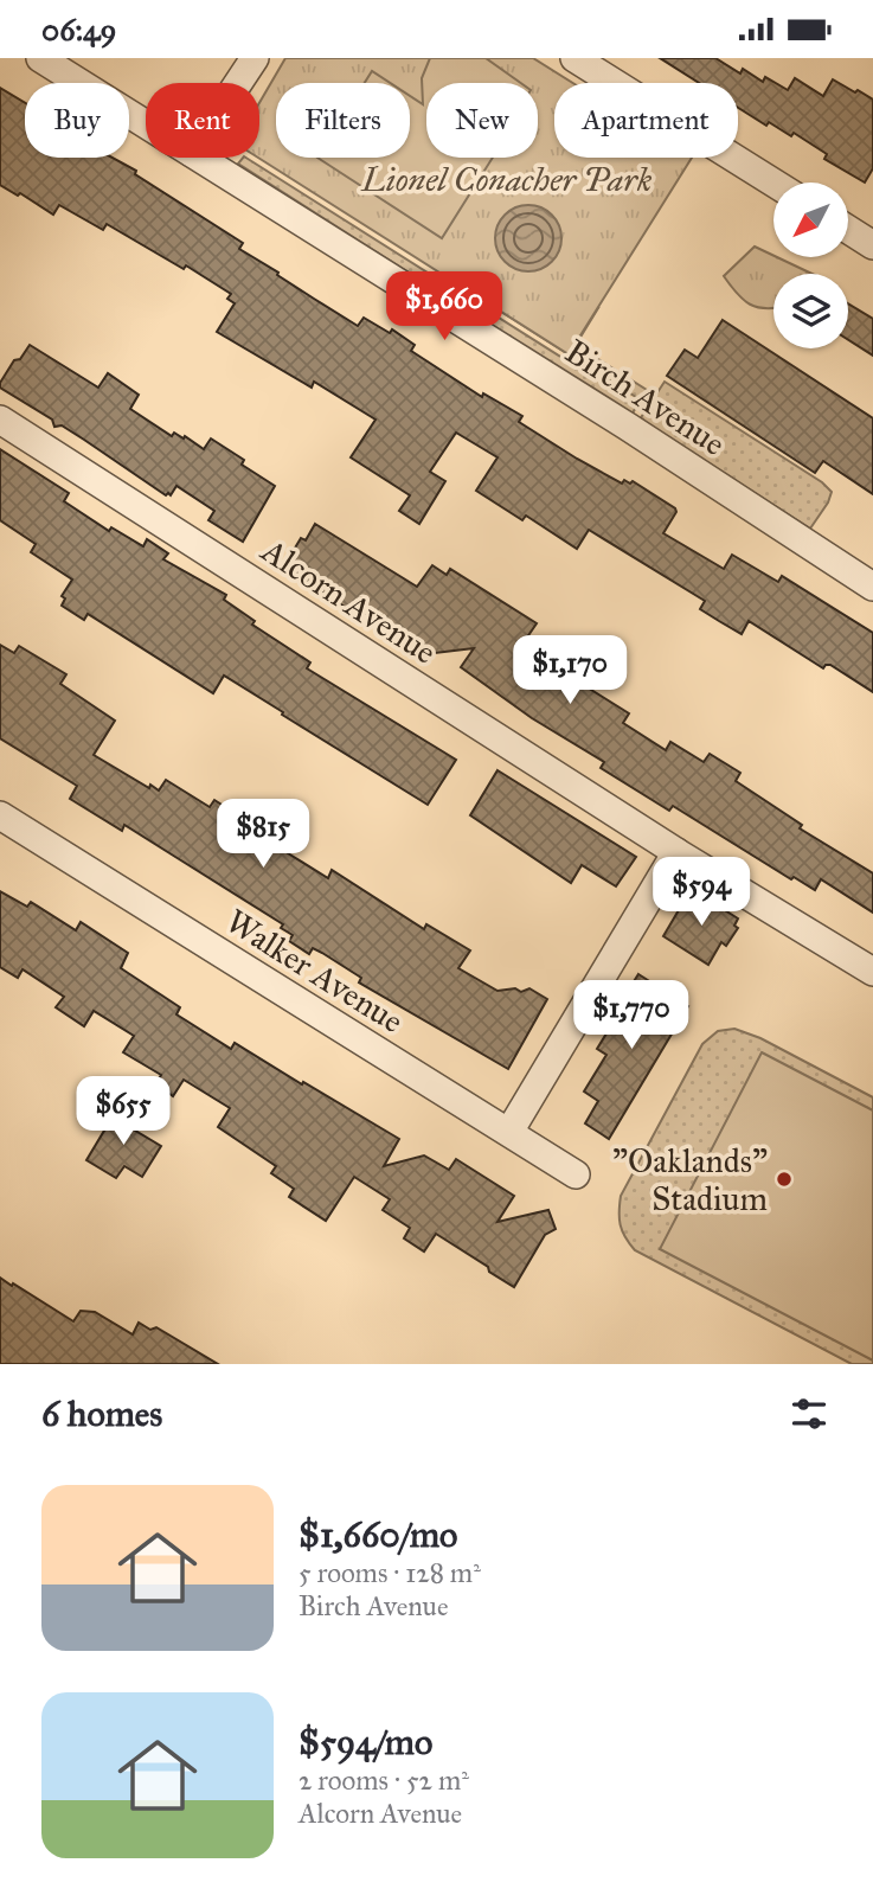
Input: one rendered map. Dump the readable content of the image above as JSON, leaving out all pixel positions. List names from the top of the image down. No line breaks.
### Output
{"streets":{"street":["Birch Avenue","Alcorn Avenue","Walker Avenue"]},"parks":["Lionel Conacher Park"],"places":["\"Oaklands\" Stadium"],"north":"bottom left","page":{"status":"06:49","chip":["Buy","Rent","Filters","New","Apartment"],"price":["$1,660","$1,170","$815","$594","$1,770","$655"],"heading":"6 homes","list":[{"name":"$1,660/mo","note":"5 rooms · 128 m² · Birch Avenue"},{"name":"$594/mo","note":"2 rooms · 52 m² · Alcorn Avenue"}]}}
